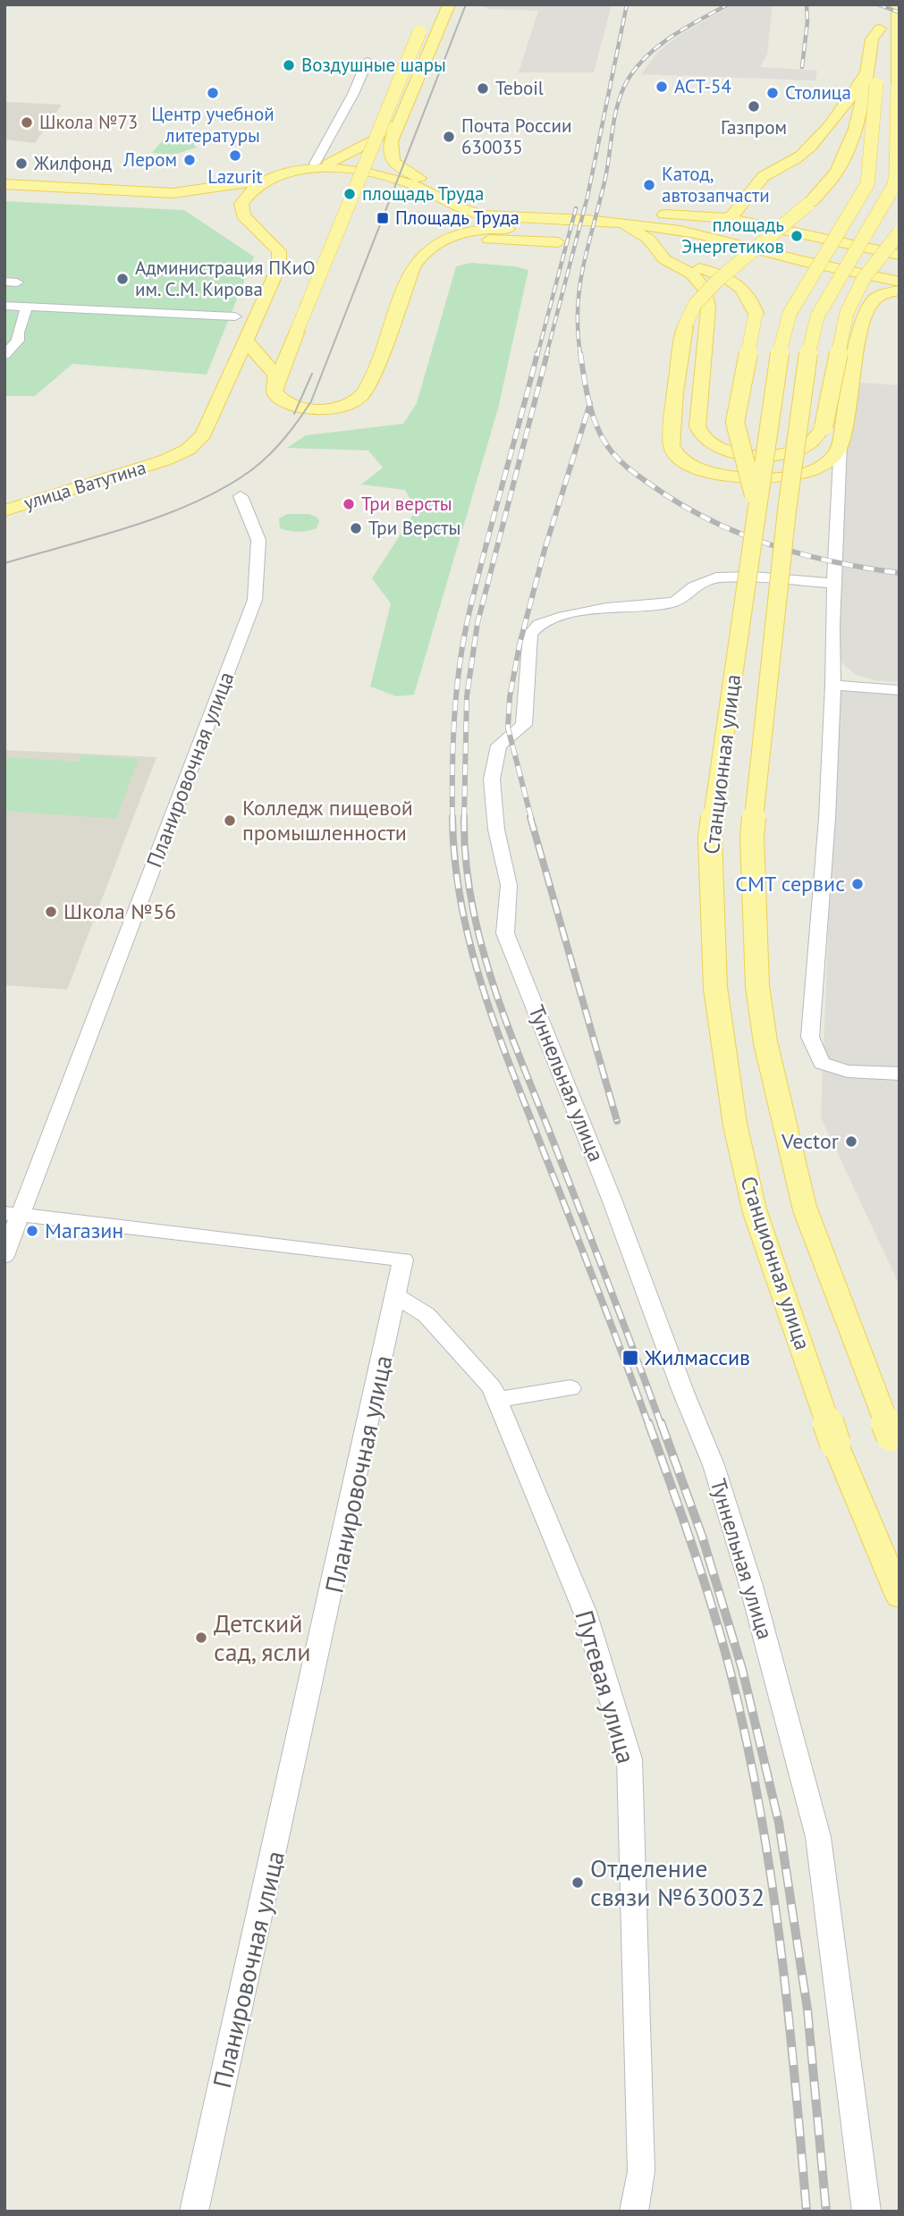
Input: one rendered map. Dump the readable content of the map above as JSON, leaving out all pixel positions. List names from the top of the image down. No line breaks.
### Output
{"streets":{"main road":["улица Ватутина","Станционная улица"],"street":["Планировочная улица","Туннельная улица","Путевая улица"]},"crossings":[["Планировочная улица","Путевая улица"]],"places":{"other":["Воздушные шары","АСТ-54","Teboil","Центр учебной литературы","Столица","Газпром","Школа №73","Почта России 630035","Lazurit","Лером","Жилфонд","Катод, автозапчасти","площадь Труда","площадь Энергетиков","Администрация ПКиО им. С.М. Кирова","Три версты","Три Версты","Колледж пищевой промышленности","СМТ сервис","Школа №56","Vector","Магазин","Детский сад, ясли","Отделение связи №630032"],"transit":["Площадь Труда","Жилмассив"]}}
